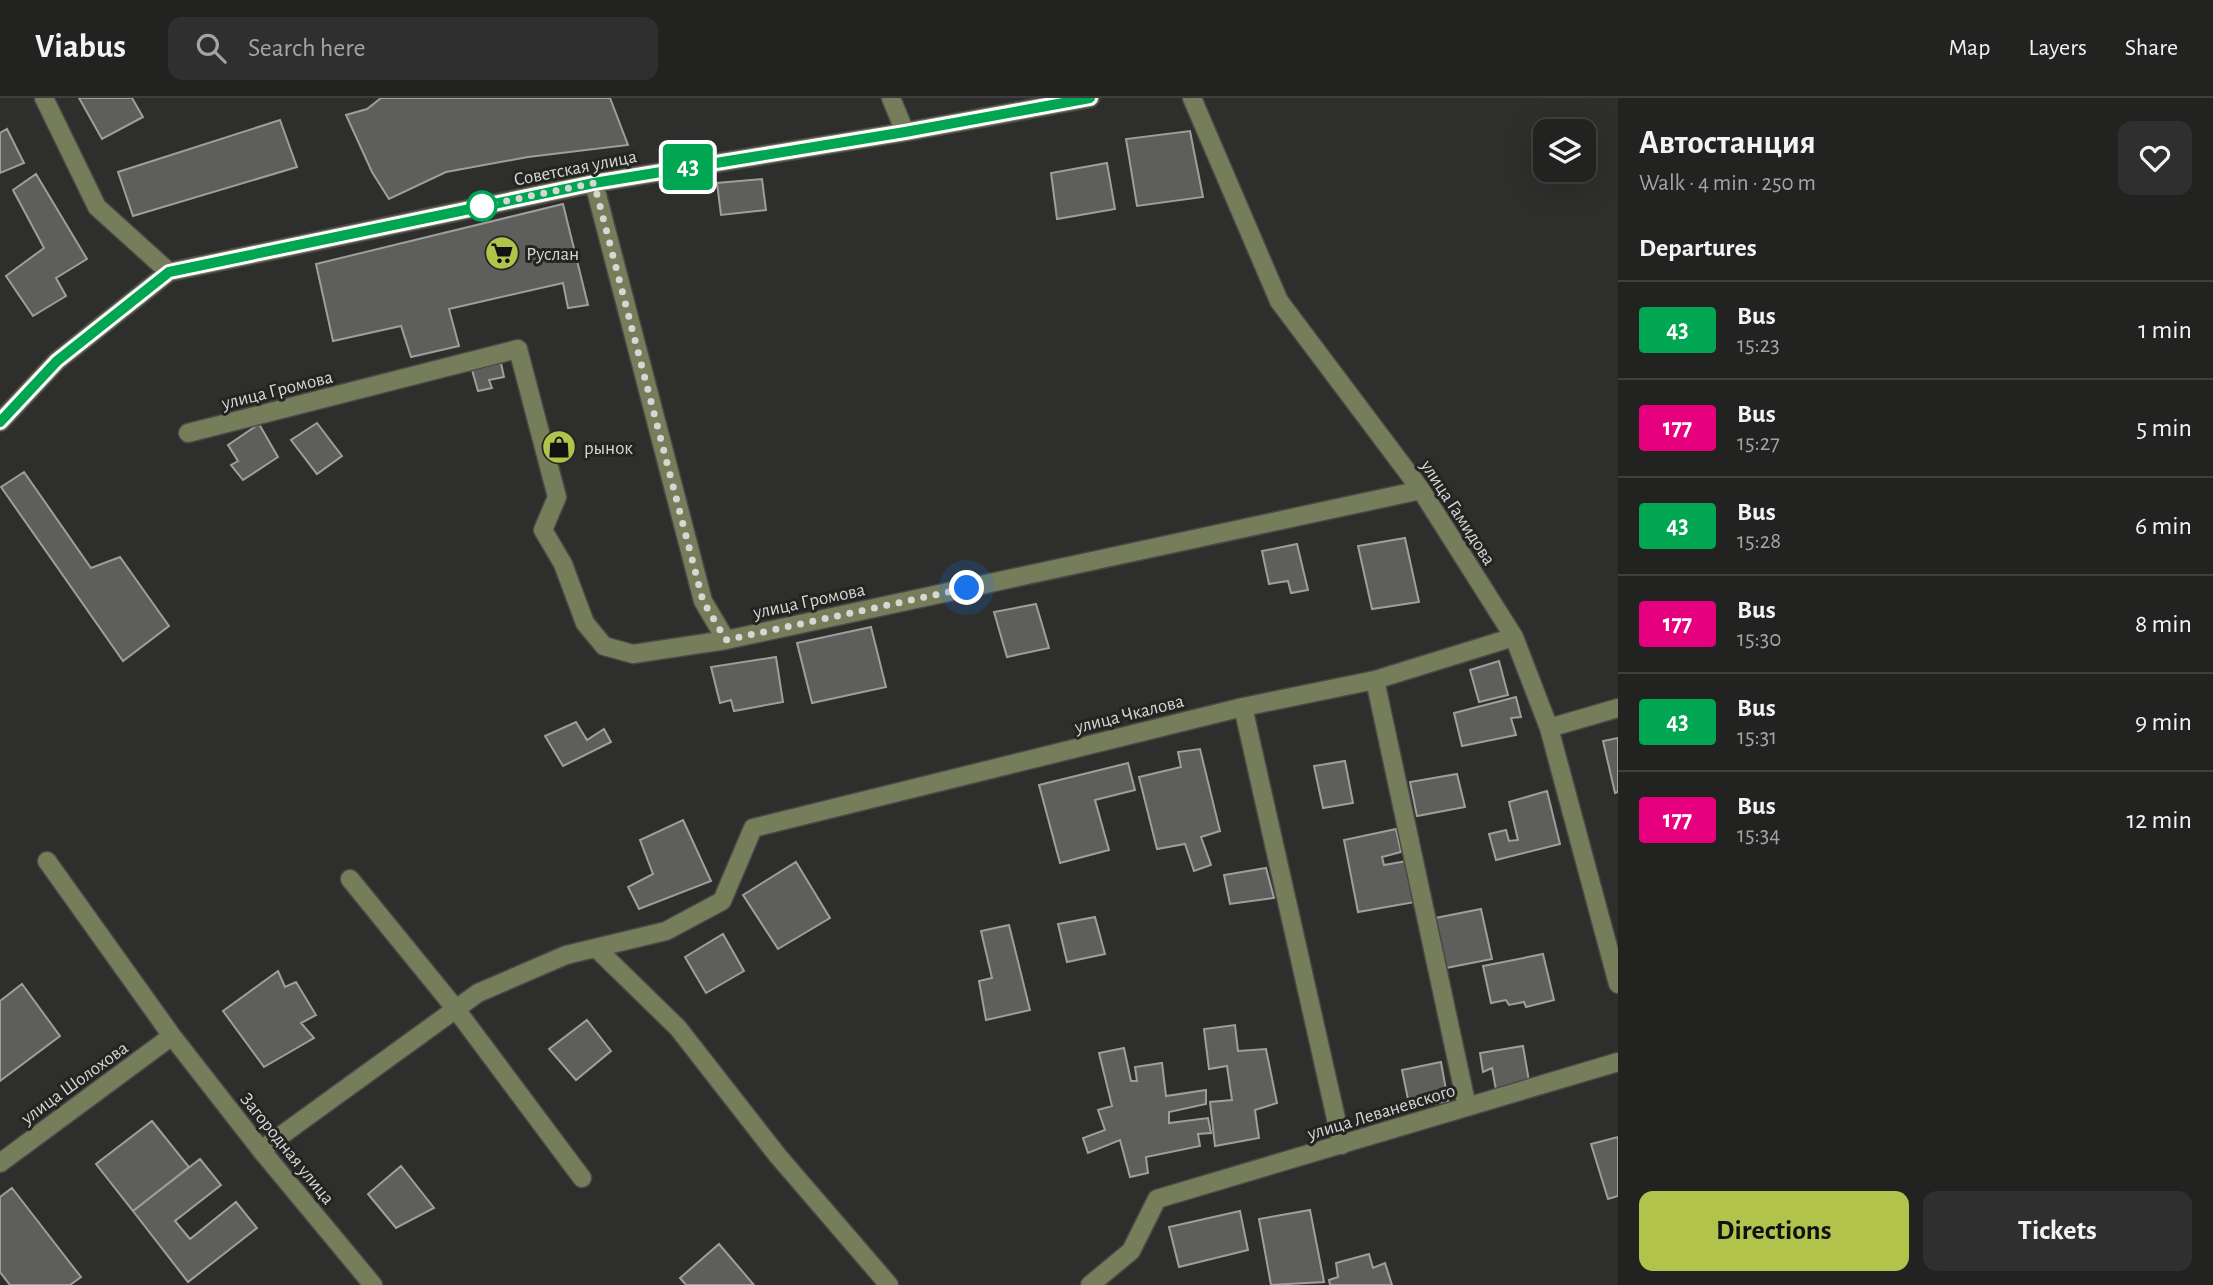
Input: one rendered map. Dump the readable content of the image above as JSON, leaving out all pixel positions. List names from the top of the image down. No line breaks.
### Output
{"streets":{"street":["Советская улица","улица Громова","улица Гамидова","улица Чкалова","улица Шолохова","улица Леваневского","Загородная улица"]},"crossings":[["улица Громова","улица Гамидова"],["улица Гамидова","улица Чкалова"],["улица Шолохова","Загородная улица"]],"places":{"supermarket":["Руслан"],"shop":["рынок"]},"lines":["bus line 43"],"page":{"header":"Viabus","search":"Search here","nav":["Map","Layers","Share"],"on_map":"43","heading":[["Автостанция","Walk · 4 min · 250 m"],"Departures"],"list":[{"mark":"43","name":"Bus","note":"15:23","value":"1 min"},{"mark":"177","name":"Bus","note":"15:27","value":"5 min"},{"mark":"43","name":"Bus","note":"15:28","value":"6 min"},{"mark":"177","name":"Bus","note":"15:30","value":"8 min"},{"mark":"43","name":"Bus","note":"15:31","value":"9 min"},{"mark":"177","name":"Bus","note":"15:34","value":"12 min"}],"buttons":["Directions","Tickets"]}}
